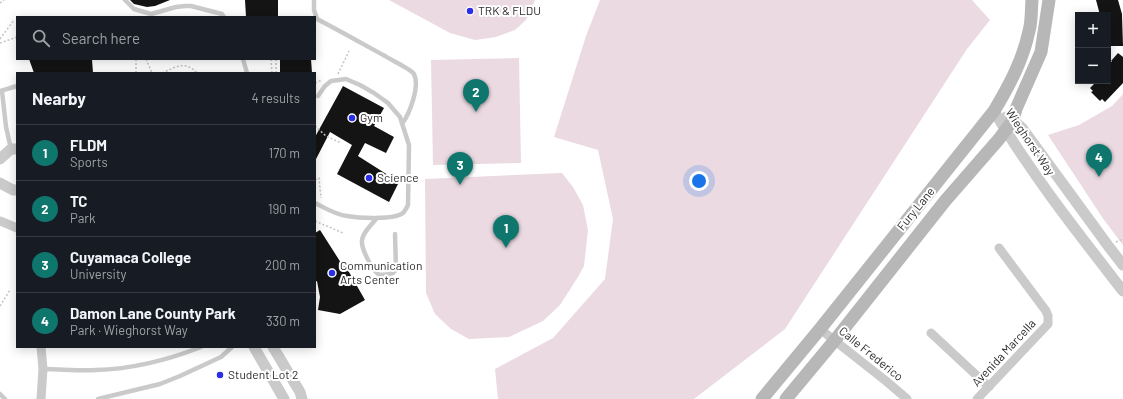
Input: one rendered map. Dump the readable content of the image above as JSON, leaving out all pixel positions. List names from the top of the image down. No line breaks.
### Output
{"streets":{"main road":["Fury Lane"],"street":["Wieghorst Way","Avenida Marcella","Calle Frederico"]},"crossings":[["Wieghorst Way","Fury Lane"],["Fury Lane","Calle Frederico"]],"places":["TRK & FLDU","Gym","Science","Communication Arts Center","Student Lot 2"],"page":{"map_buttons":["+","−"],"search":"Search here","heading":["Nearby","4 results"],"pins":["2","4","3","1"],"list":[{"mark":"1","name":"FLDM","note":"Sports","value":"170 m"},{"mark":"2","name":"TC","note":"Park","value":"190 m"},{"mark":"3","name":"Cuyamaca College","note":"University","value":"200 m"},{"mark":"4","name":"Damon Lane County Park","note":"Park · Wieghorst Way","value":"330 m"}]}}
